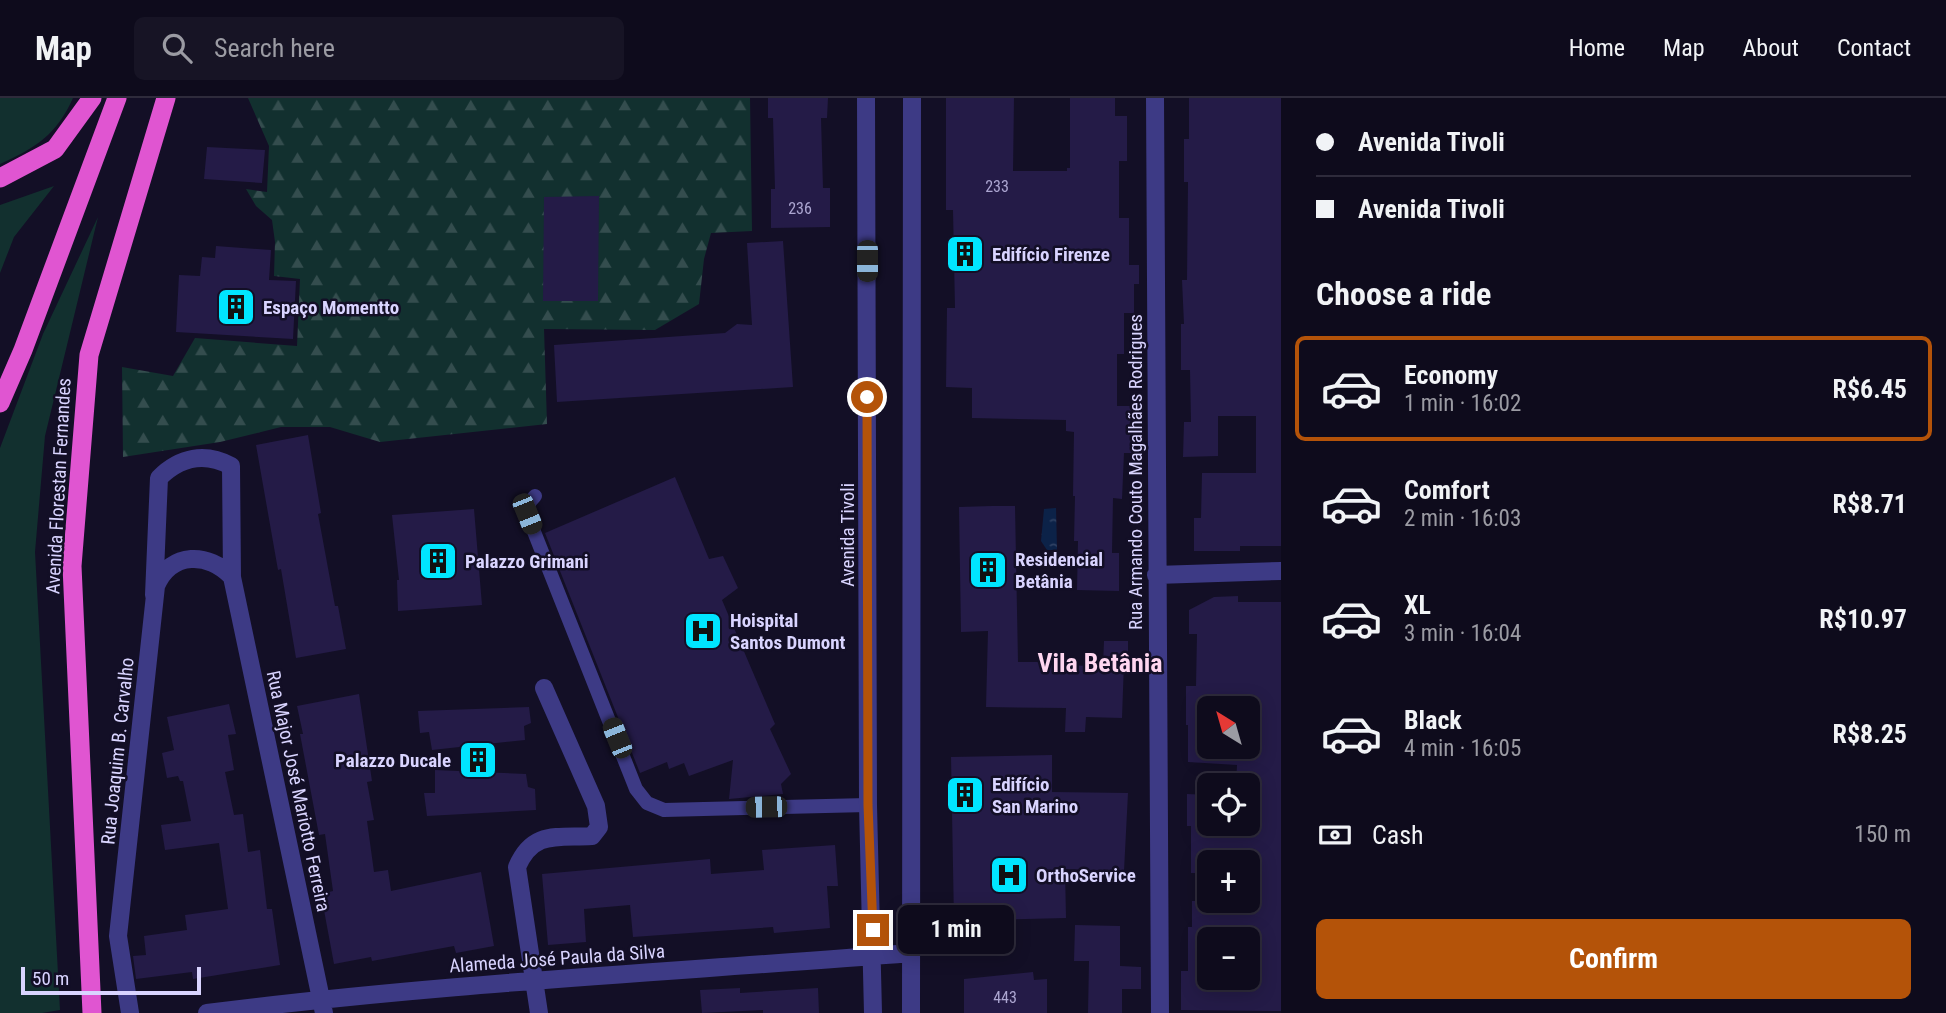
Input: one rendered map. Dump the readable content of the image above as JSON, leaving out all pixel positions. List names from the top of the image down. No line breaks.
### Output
{"streets":{"highway":["Avenida Florestan Fernandes"],"street":["Rua Armando Couto Magalhães Rodrigues","Avenida Tivoli","Rua Joaquim B. Carvalho","Rua Major José Mariotto Ferreira","Alameda José Paula da Silva"]},"crossings":[["Avenida Tivoli","Alameda José Paula da Silva"],["Rua Joaquim B. Carvalho","Rua Major José Mariotto Ferreira"],["Rua Major José Mariotto Ferreira","Alameda José Paula da Silva"]],"districts":["Vila Betânia"],"places":{"building":["Edifício Firenze","Espaço Momentto","Palazzo Grimani","Residencial Betânia","Palazzo Ducale","Edifício San Marino"],"hospital":["Hoispital Santos Dumont","OrthoService"]},"house_numbers":["233","236","443"],"scale_bar":"50 m","north":"top left","page":{"header":"Map","search":"Search here","nav":["Home","Map","About","Contact"],"banner":["Avenida Tivoli","Avenida Tivoli"],"heading":"Choose a ride","list":[{"name":"Economy","note":"1 min · 16:02","value":"R$6.45"},{"name":"Comfort","note":"2 min · 16:03","value":"R$8.71"},{"name":"XL","note":"3 min · 16:04","value":"R$10.97"},{"name":"Black","note":"4 min · 16:05","value":"R$8.25"}],"map_buttons":["+","−"],"pay":["Cash","150 m"],"bubble":"1 min","buttons":"Confirm","scale":"50 m"}}
